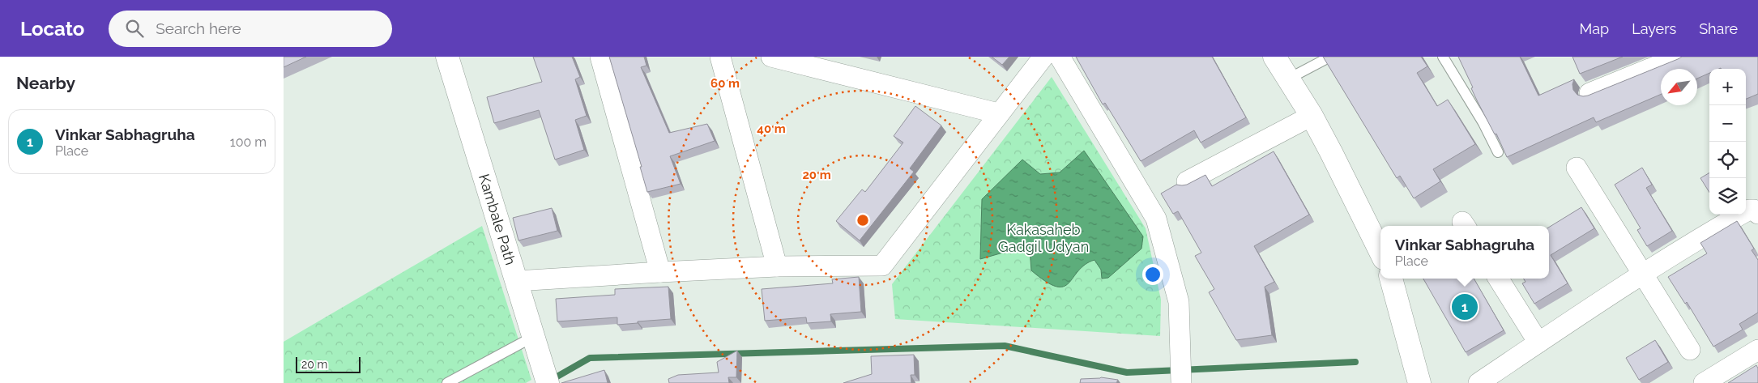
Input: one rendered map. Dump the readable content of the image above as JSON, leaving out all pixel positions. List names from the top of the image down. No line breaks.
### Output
{"streets":{"street":["Kambale Path"]},"parks":["Kakasaheb Gadgil Udyan"],"scale_bar":"20 m","north":"bottom left","page":{"header":"Locato","search":"Search here","nav":["Map","Layers","Share"],"heading":"Nearby","map_buttons":["+","−"],"list":[{"mark":"1","name":"Vinkar Sabhagruha","note":"Place","value":"100 m"}],"popup":["Vinkar Sabhagruha","Place"],"pins":"1","scale":"20 m"},"rings":["60 m","40 m","20 m"]}
